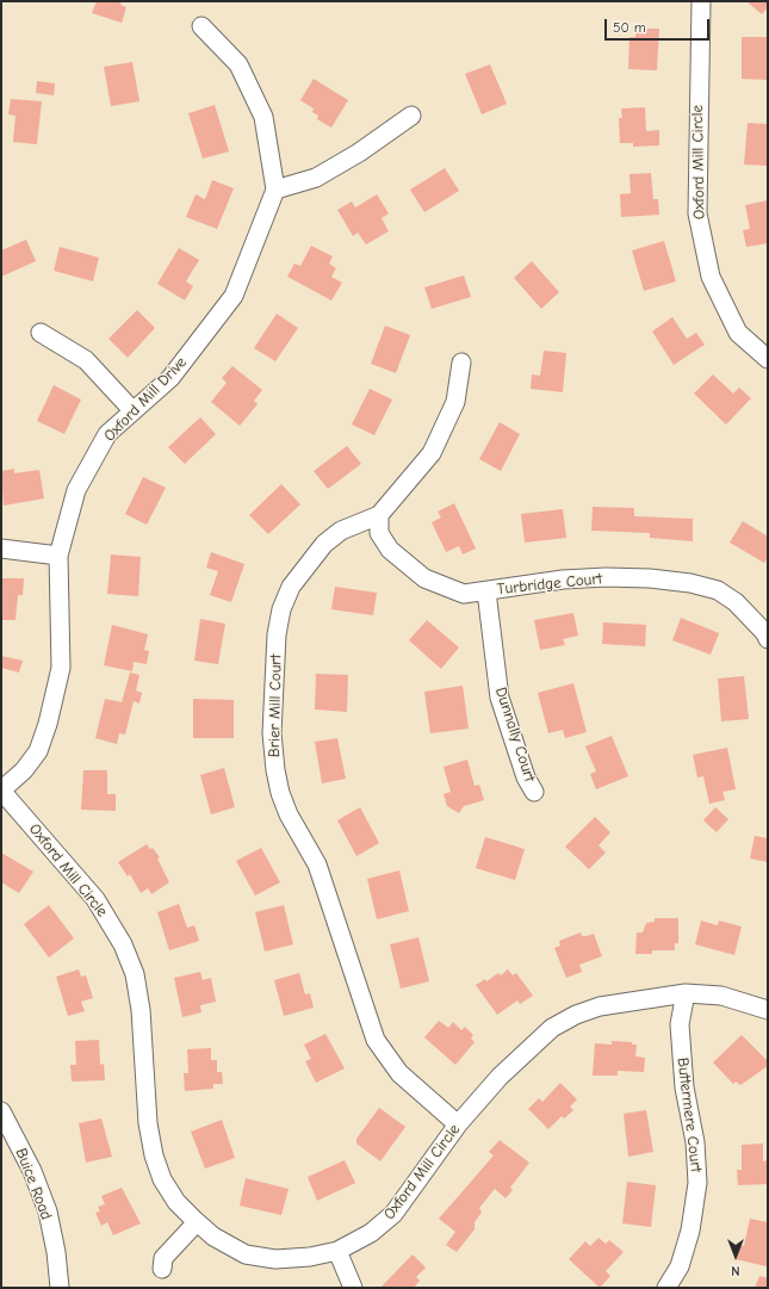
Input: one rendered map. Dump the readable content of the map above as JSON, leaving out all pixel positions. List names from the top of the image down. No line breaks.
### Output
{"streets":{"street":["Oxford Mill Circle","Oxford Mill Drive","Turbridge Court","Brier Mill Court","Dunnally Court","Buttermere Court","Buice Road"]},"crossings":[["Oxford Mill Circle","Oxford Mill Drive"],["Oxford Mill Circle","Brier Mill Court"],["Oxford Mill Circle","Buttermere Court"],["Turbridge Court","Brier Mill Court"],["Turbridge Court","Dunnally Court"]],"scale_bar":"50 m","north":"bottom"}
